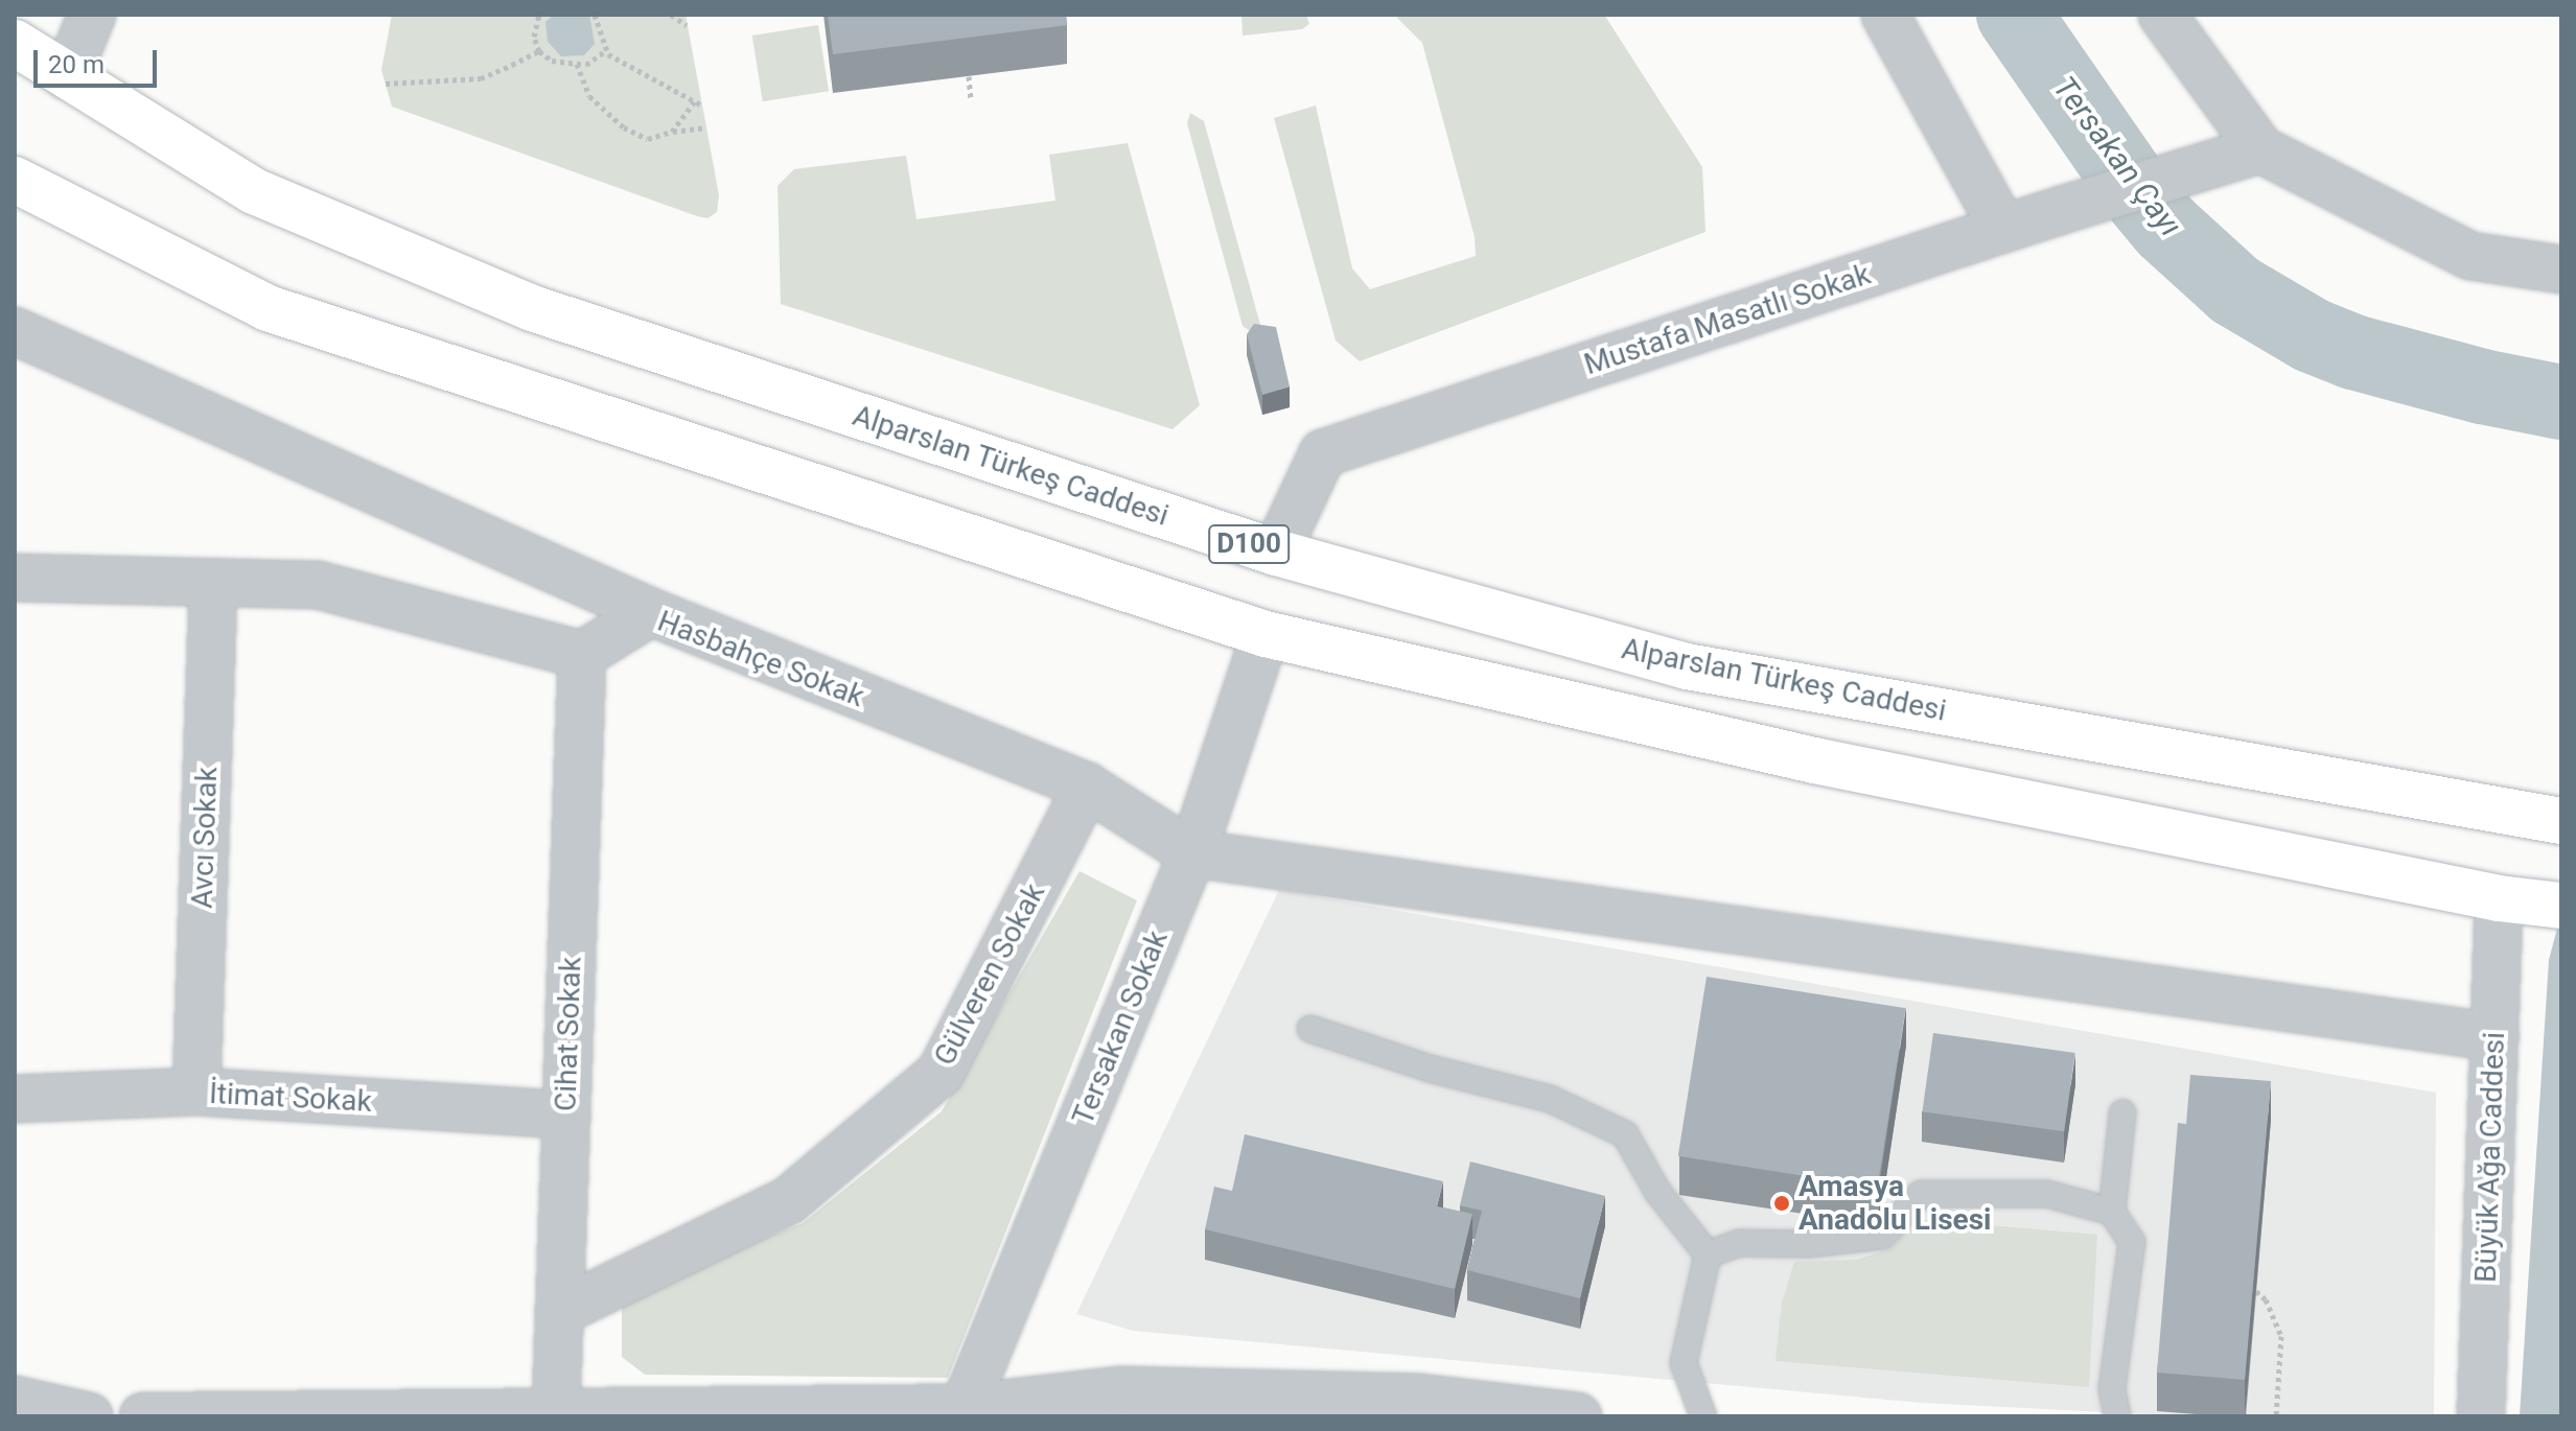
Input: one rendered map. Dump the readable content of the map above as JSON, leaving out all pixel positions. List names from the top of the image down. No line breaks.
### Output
{"streets":{"highway":["Alparslan Türkeş Caddesi","D100"],"street":["Mustafa Masatlı Sokak","Hasbahçe Sokak","Avcı Sokak","Gülveren Sokak","Tersakan Sokak","Cihat Sokak","İtimat Sokak","Büyük Ağa Caddesi"]},"crossings":[["Mustafa Masatlı Sokak","Alparslan Türkeş Caddesi"],["Hasbahçe Sokak","Gülveren Sokak"],["Hasbahçe Sokak","Tersakan Sokak"],["Hasbahçe Sokak","Cihat Sokak"],["Avcı Sokak","İtimat Sokak"],["Gülveren Sokak","Cihat Sokak"],["Cihat Sokak","İtimat Sokak"]],"water":["Tersakan Çayı"],"places":["Amasya Anadolu Lisesi"],"scale_bar":"20 m"}
